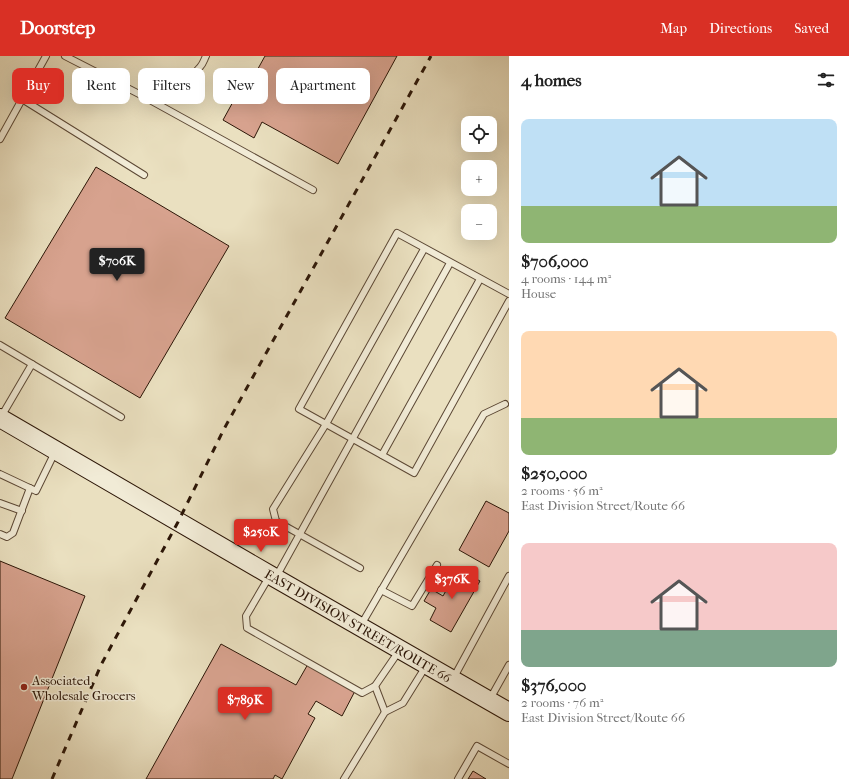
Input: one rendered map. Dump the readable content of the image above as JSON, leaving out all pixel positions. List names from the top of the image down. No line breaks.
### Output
{"streets":{"main road":["EAST DIVISION STREET/ROUTE 66"]},"places":["Associated Wholesale Grocers"],"page":{"header":"Doorstep","nav":["Map","Directions","Saved"],"heading":"4 homes","chip":["Buy","Rent","Filters","New","Apartment"],"list":[{"name":"$706,000","note":"4 rooms · 144 m² · House"},{"name":"$250,000","note":"2 rooms · 56 m² · East Division Street/Route 66"},{"name":"$376,000","note":"2 rooms · 76 m² · East Division Street/Route 66"}],"map_buttons":["+","−"],"price":["$706K","$250K","$376K","$789K"]}}
